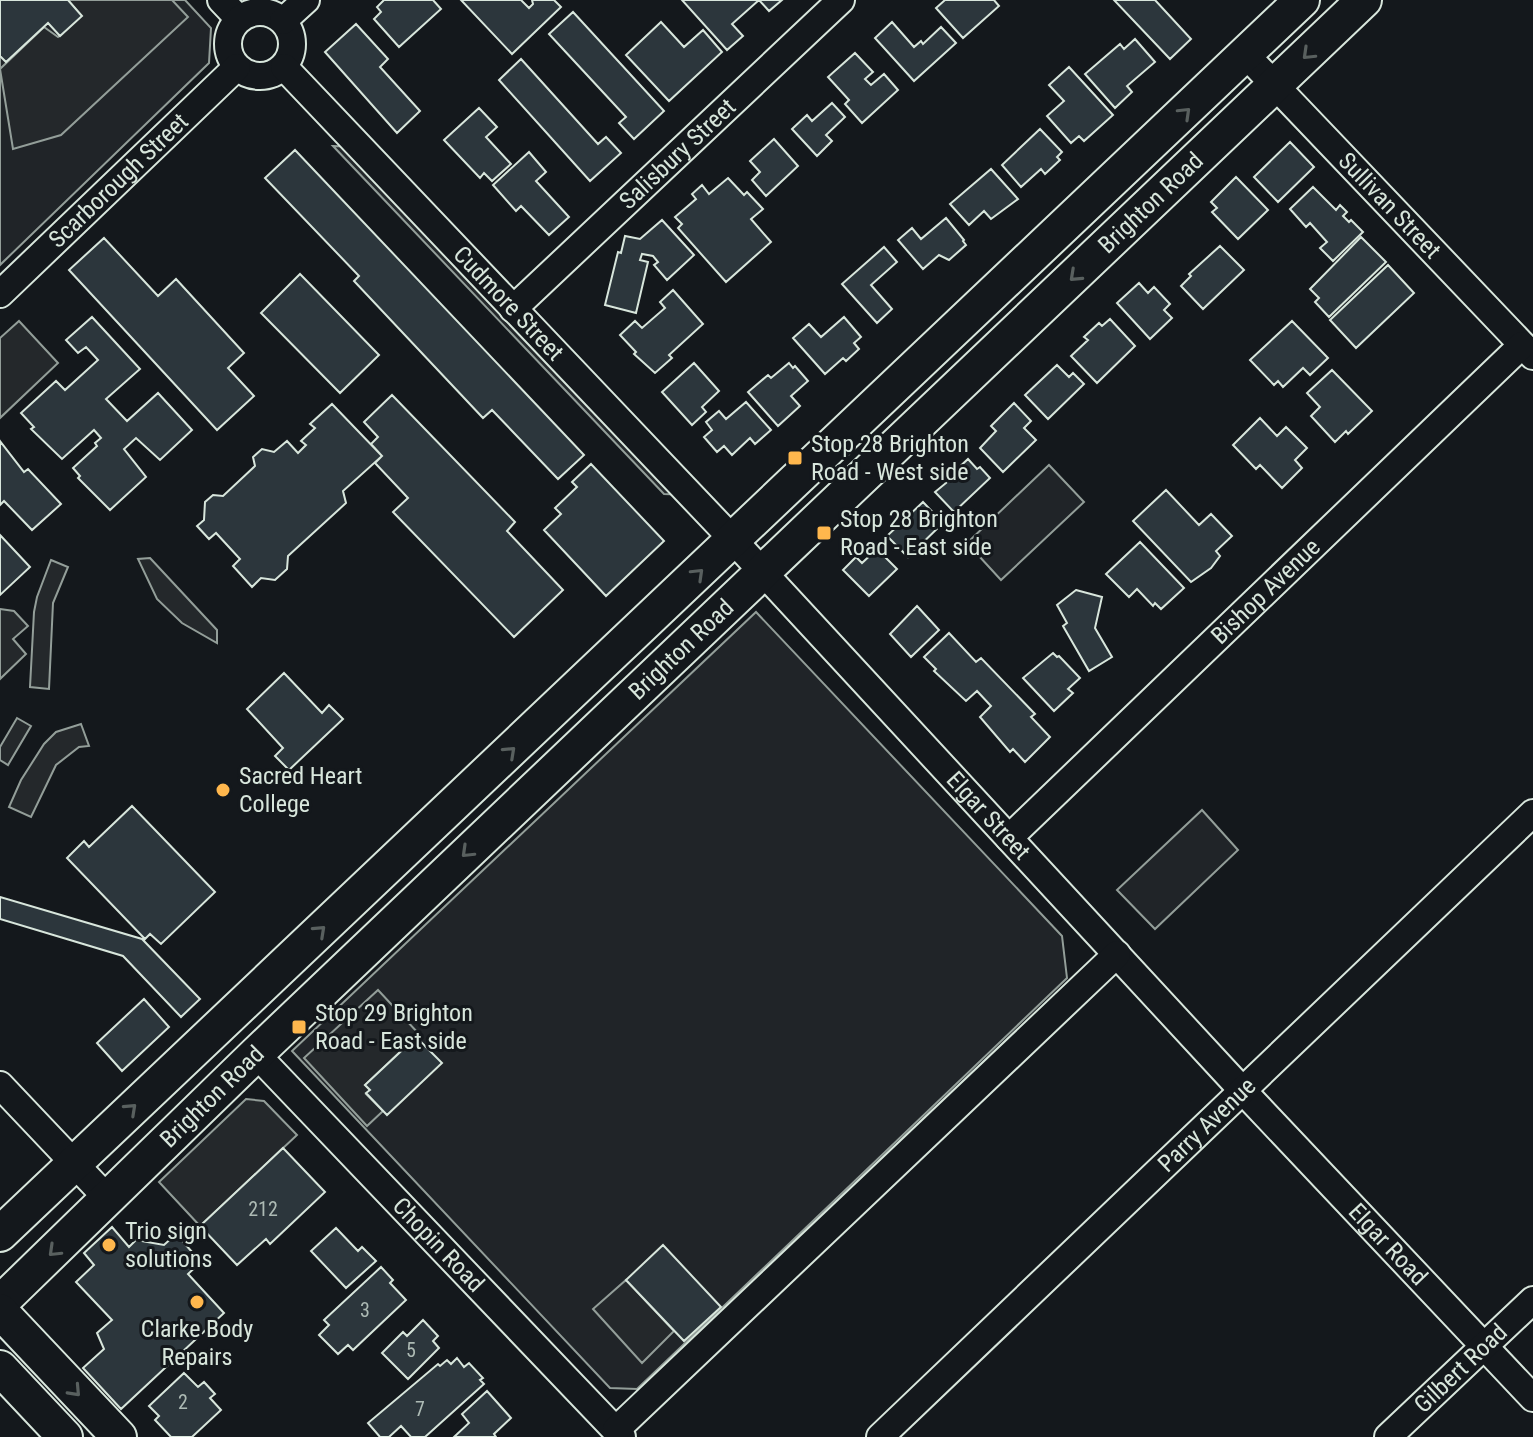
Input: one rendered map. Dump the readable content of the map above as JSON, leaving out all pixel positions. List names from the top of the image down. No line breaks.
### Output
{"streets":{"main road":["Brighton Road"],"street":["Salisbury Street","Scarborough Street","Sullivan Street","Cudmore Street","Bishop Avenue","Elgar Street","Parry Avenue","Elgar Road","Chopin Road","Gilbert Road"]},"crossings":[["Salisbury Street","Cudmore Street"],["Scarborough Street","Cudmore Street"],["Brighton Road","Sullivan Street"],["Brighton Road","Cudmore Street"],["Brighton Road","Elgar Street"],["Brighton Road","Chopin Road"],["Sullivan Street","Bishop Avenue"],["Cudmore Street","Elgar Street"],["Bishop Avenue","Elgar Street"],["Elgar Street","Parry Avenue"],["Elgar Street","Elgar Road"],["Parry Avenue","Elgar Road"],["Elgar Road","Gilbert Road"]],"places":{"transit":["Stop 28 Brighton Road - West side","Stop 28 Brighton Road - East side","Stop 29 Brighton Road - East side"],"other":["Sacred Heart College","Trio sign solutions","Clarke Body Repairs"]},"house_numbers":["212","3","5","2","7"]}
